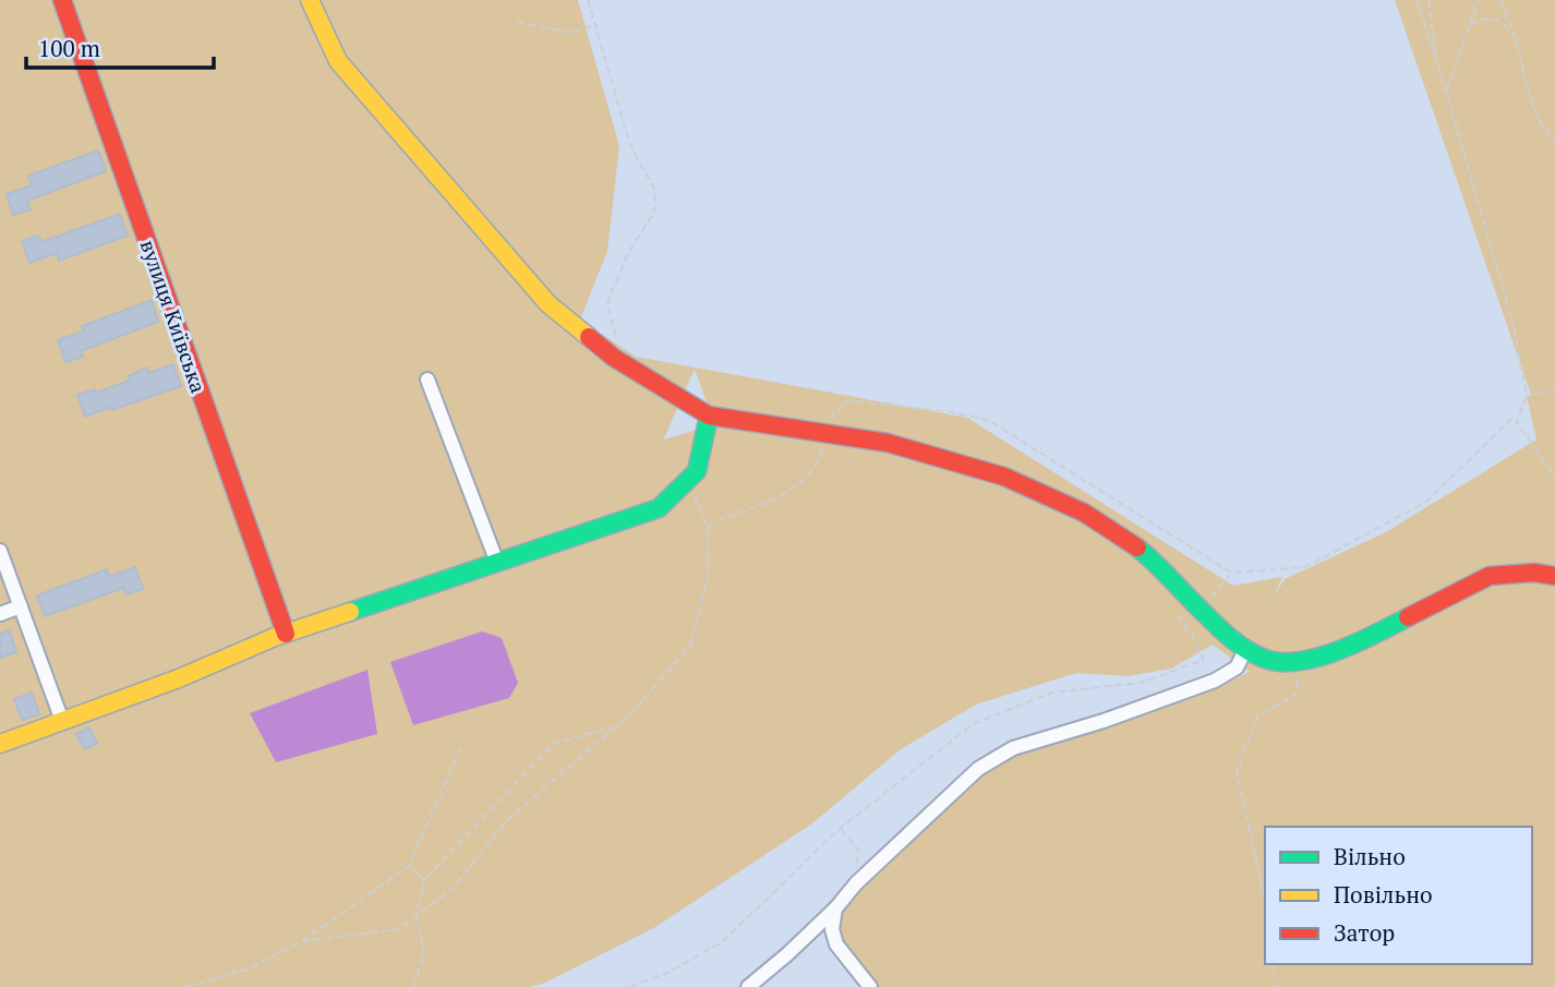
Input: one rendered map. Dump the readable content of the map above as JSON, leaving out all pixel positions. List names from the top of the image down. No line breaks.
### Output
{"streets":{"street":["вулиця Київська"]},"legend":["Вільно","Повільно","Затор"],"scale_bar":"100 m"}
